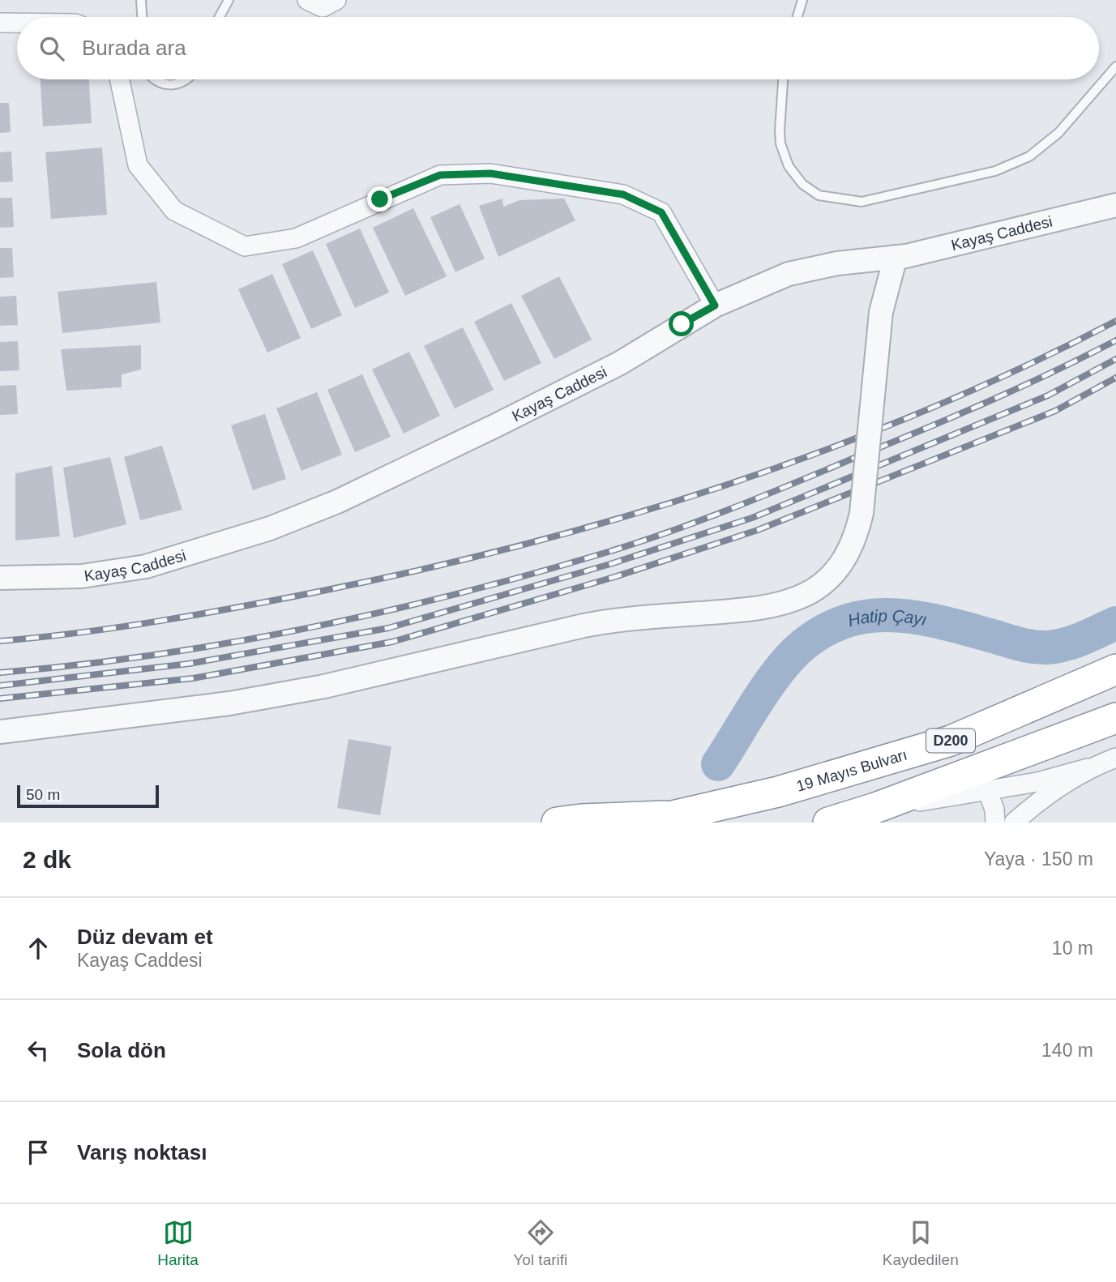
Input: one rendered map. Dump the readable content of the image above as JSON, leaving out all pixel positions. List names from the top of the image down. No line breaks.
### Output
{"streets":{"highway":["D200","19 Mayıs Bulvarı"],"street":["Kayaş Caddesi"]},"water":["Hatip Çayı"],"scale_bar":"50 m","page":{"search":"Burada ara","scale":"50 m","heading":["2 dk","Yaya · 150 m"],"list":[["Düz devam et","Kayaş Caddesi","10 m"],["Sola dön","140 m"],"Varış noktası"],"nav":["Harita","Yol tarifi","Kaydedilen"]}}
